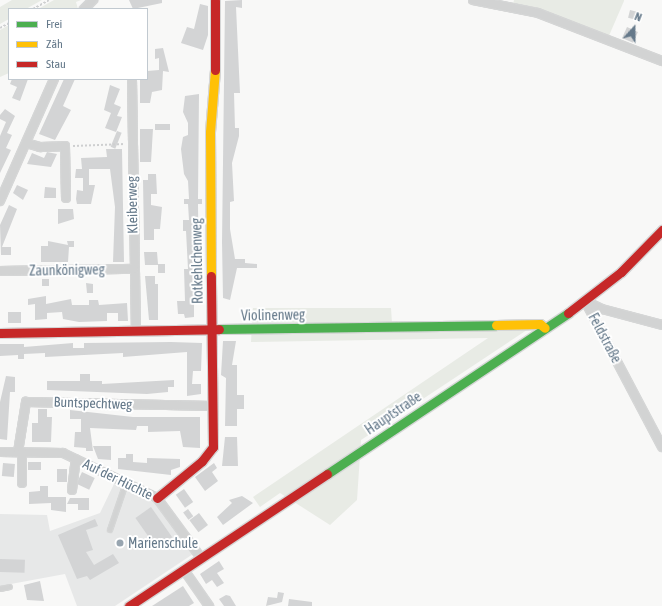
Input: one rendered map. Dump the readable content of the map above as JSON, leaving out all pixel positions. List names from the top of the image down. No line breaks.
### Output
{"streets":{"street":["Kleiberweg","Rotkehlchenweg","Zaunkönigweg","Violinenweg","Feldstraße","Buntspechtweg","Hauptstraße","Auf der Hüchte"]},"crossings":[["Kleiberweg","Zaunkönigweg"],["Kleiberweg","Violinenweg"],["Rotkehlchenweg","Violinenweg"],["Rotkehlchenweg","Buntspechtweg"],["Rotkehlchenweg","Auf der Hüchte"],["Violinenweg","Hauptstraße"],["Feldstraße","Hauptstraße"],["Buntspechtweg","Auf der Hüchte"],["Hauptstraße","Auf der Hüchte"]],"places":["Marienschule"],"legend":["Frei","Zäh","Stau"],"north":"top"}
